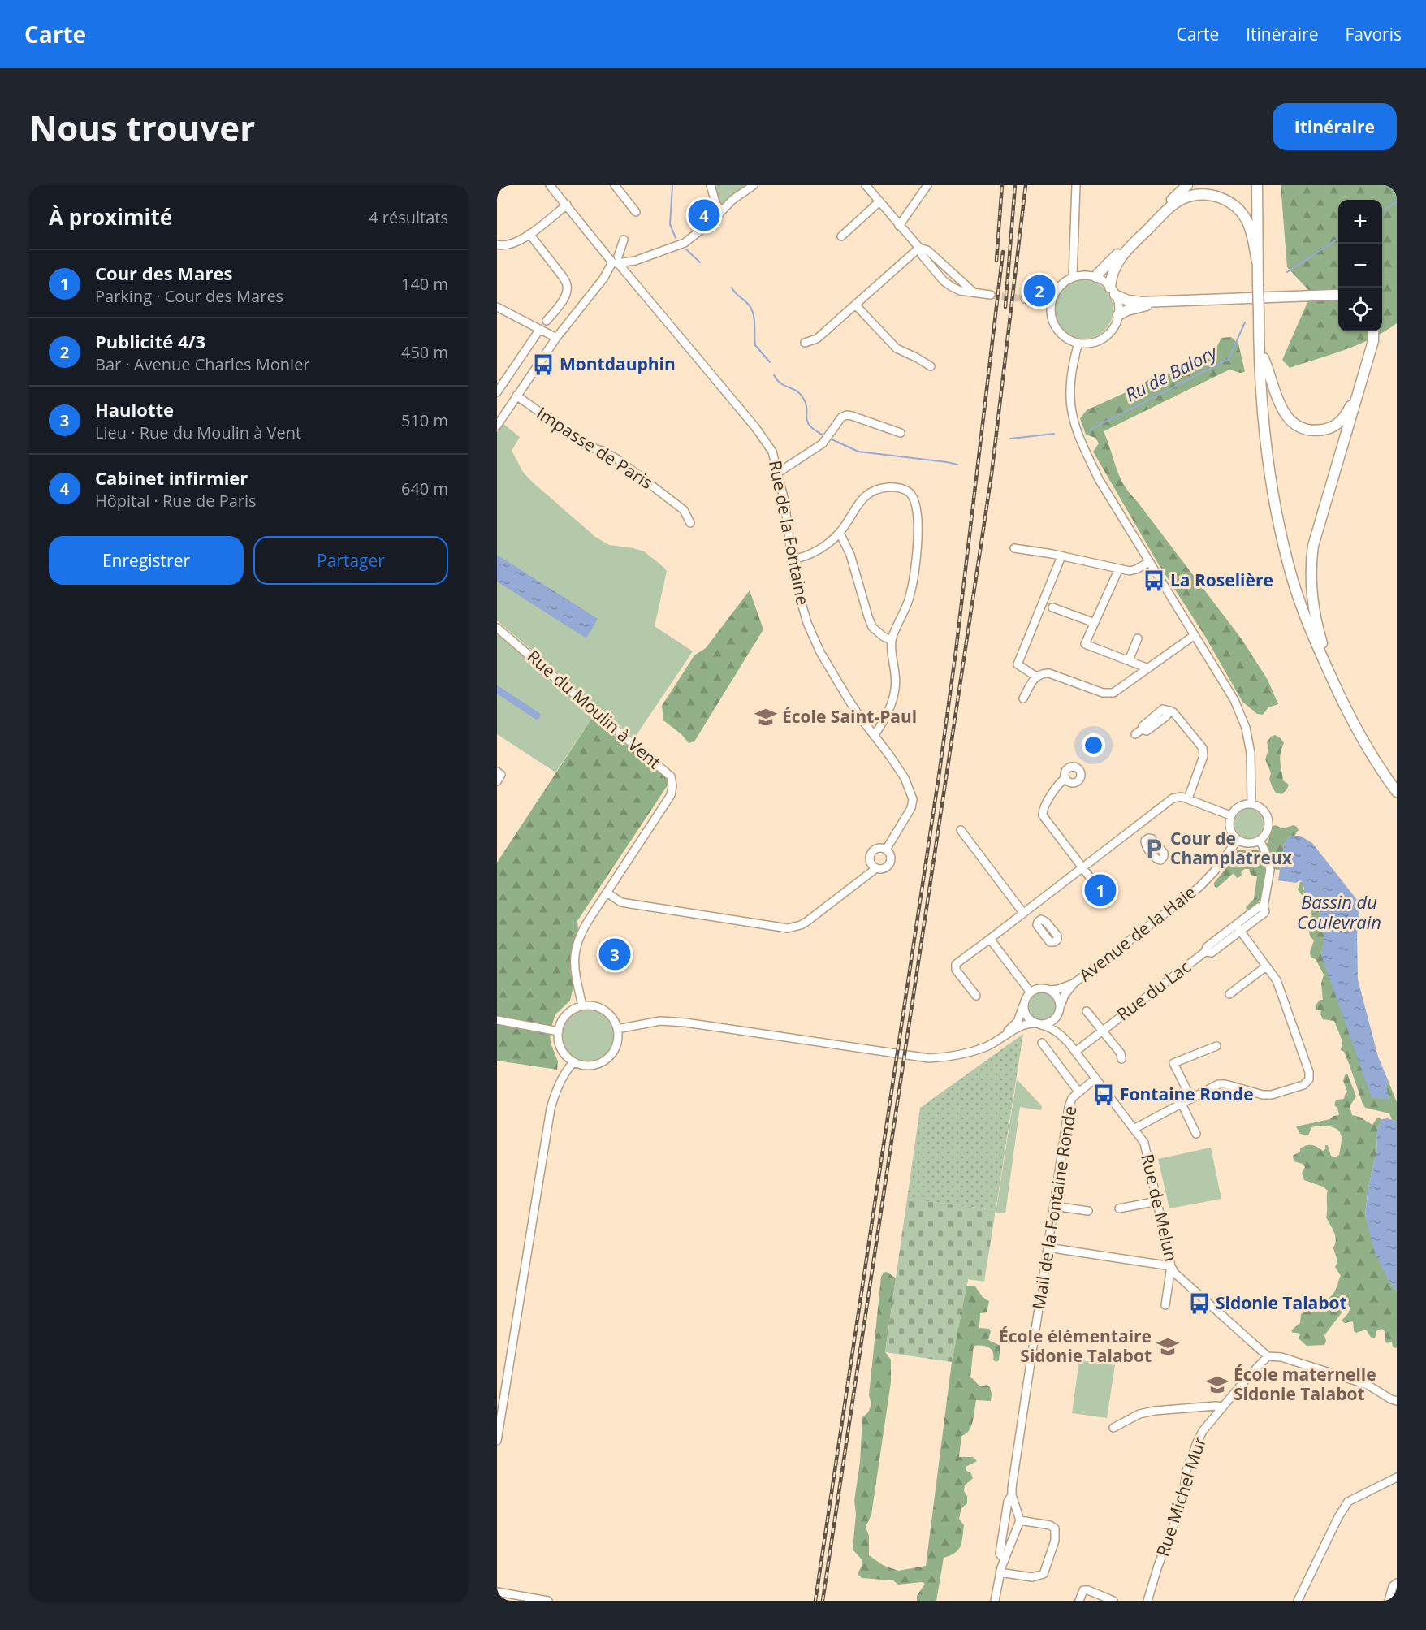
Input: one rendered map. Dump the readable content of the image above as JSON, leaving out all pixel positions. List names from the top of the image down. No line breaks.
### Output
{"streets":{"street":["Impasse de Paris","Rue de la Fontaine","Rue du Moulin à Vent","Avenue de la Haie","Rue du Lac","Mail de la Fontaine Ronde","Rue de Melun","Rue Michel Mur"]},"crossings":[["Avenue de la Haie","Rue du Lac"],["Avenue de la Haie","Rue de Melun"],["Rue du Lac","Rue de Melun"],["Mail de la Fontaine Ronde","Rue de Melun"],["Rue de Melun","Rue Michel Mur"]],"water":["Ru de Balory","Bassin du Coulevrain"],"places":{"bus stop":["Montdauphin","La Roselière","Fontaine Ronde","Sidonie Talabot"],"school or university":["École Saint-Paul","École élémentaire Sidonie Talabot","École maternelle Sidonie Talabot"],"parking":["Cour de Champlatreux"]},"page":{"header":"Carte","nav":["Carte","Itinéraire","Favoris"],"buttons":["Itinéraire",["Enregistrer","Partager"]],"title":"Nous trouver","heading":["À proximité","4 résultats"],"pins":["4","2","1","3"],"map_buttons":["+","−"],"list":[{"mark":"1","name":"Cour des Mares","note":"Parking · Cour des Mares","value":"140 m"},{"mark":"2","name":"Publicité 4/3","note":"Bar · Avenue Charles Monier","value":"450 m"},{"mark":"3","name":"Haulotte","note":"Lieu · Rue du Moulin à Vent","value":"510 m"},{"mark":"4","name":"Cabinet infirmier","note":"Hôpital · Rue de Paris","value":"640 m"}]}}
